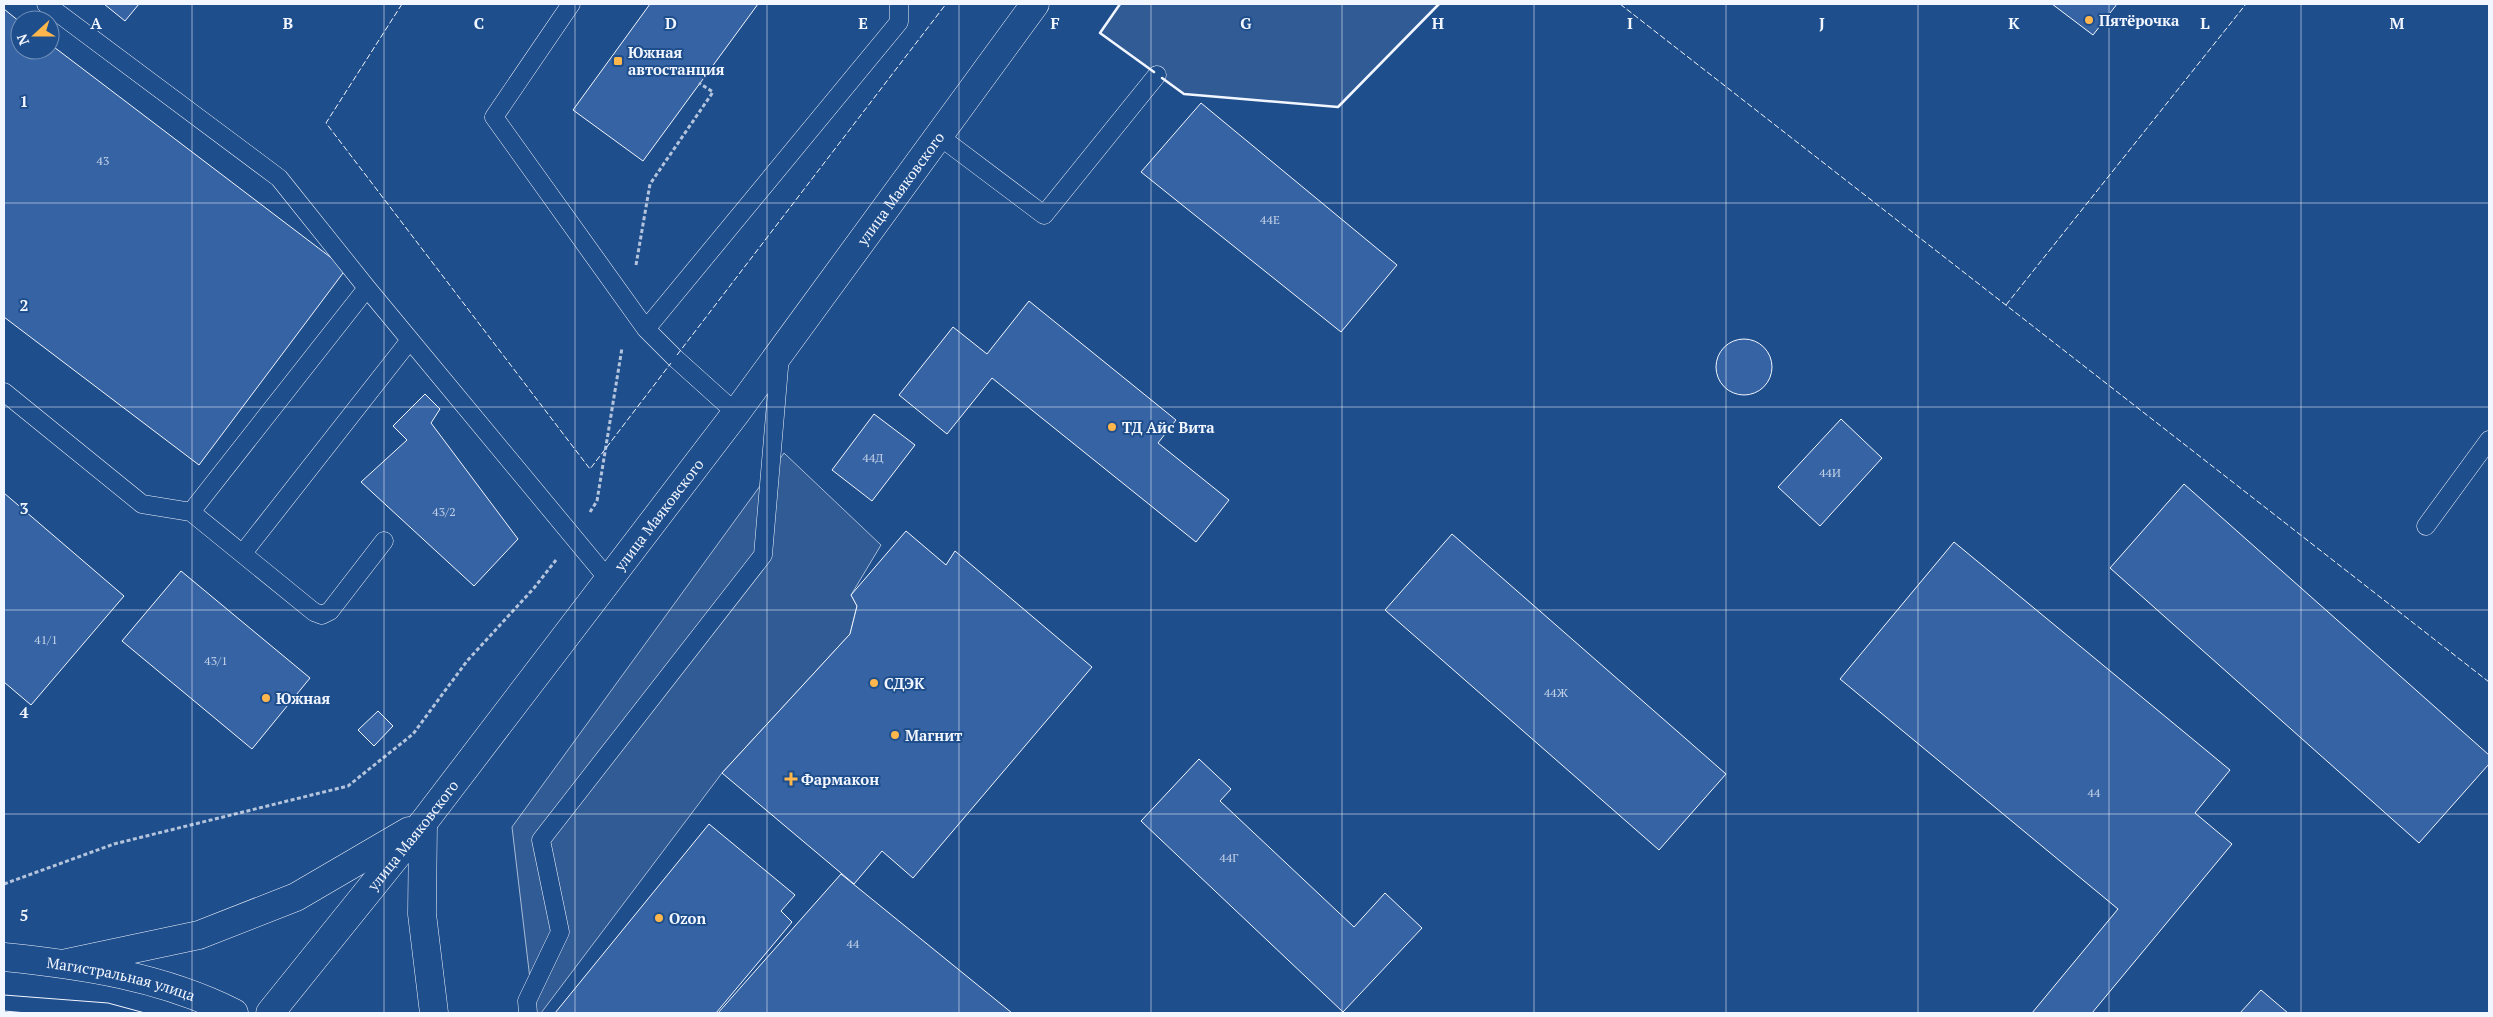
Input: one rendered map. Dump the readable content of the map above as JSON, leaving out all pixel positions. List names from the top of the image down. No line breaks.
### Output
{"streets":{"main road":["улица Маяковского","Магистральная улица"]},"places":{"other":["Пятёрочка","ТД Айс Вита","СДЭК","Южная","Магнит","Ozon"],"transit":["Южная автостанция"],"health":["Фармакон"]},"house_numbers":["43","44Е","44Д","44И","43/2","41/1","43/1","44Ж","44","44Г","44"],"north":"left","grid":{"columns":["A","B","C","D","E","F","G","H","I","J","K","L","M"],"rows":["1","2","3","4","5"]}}
